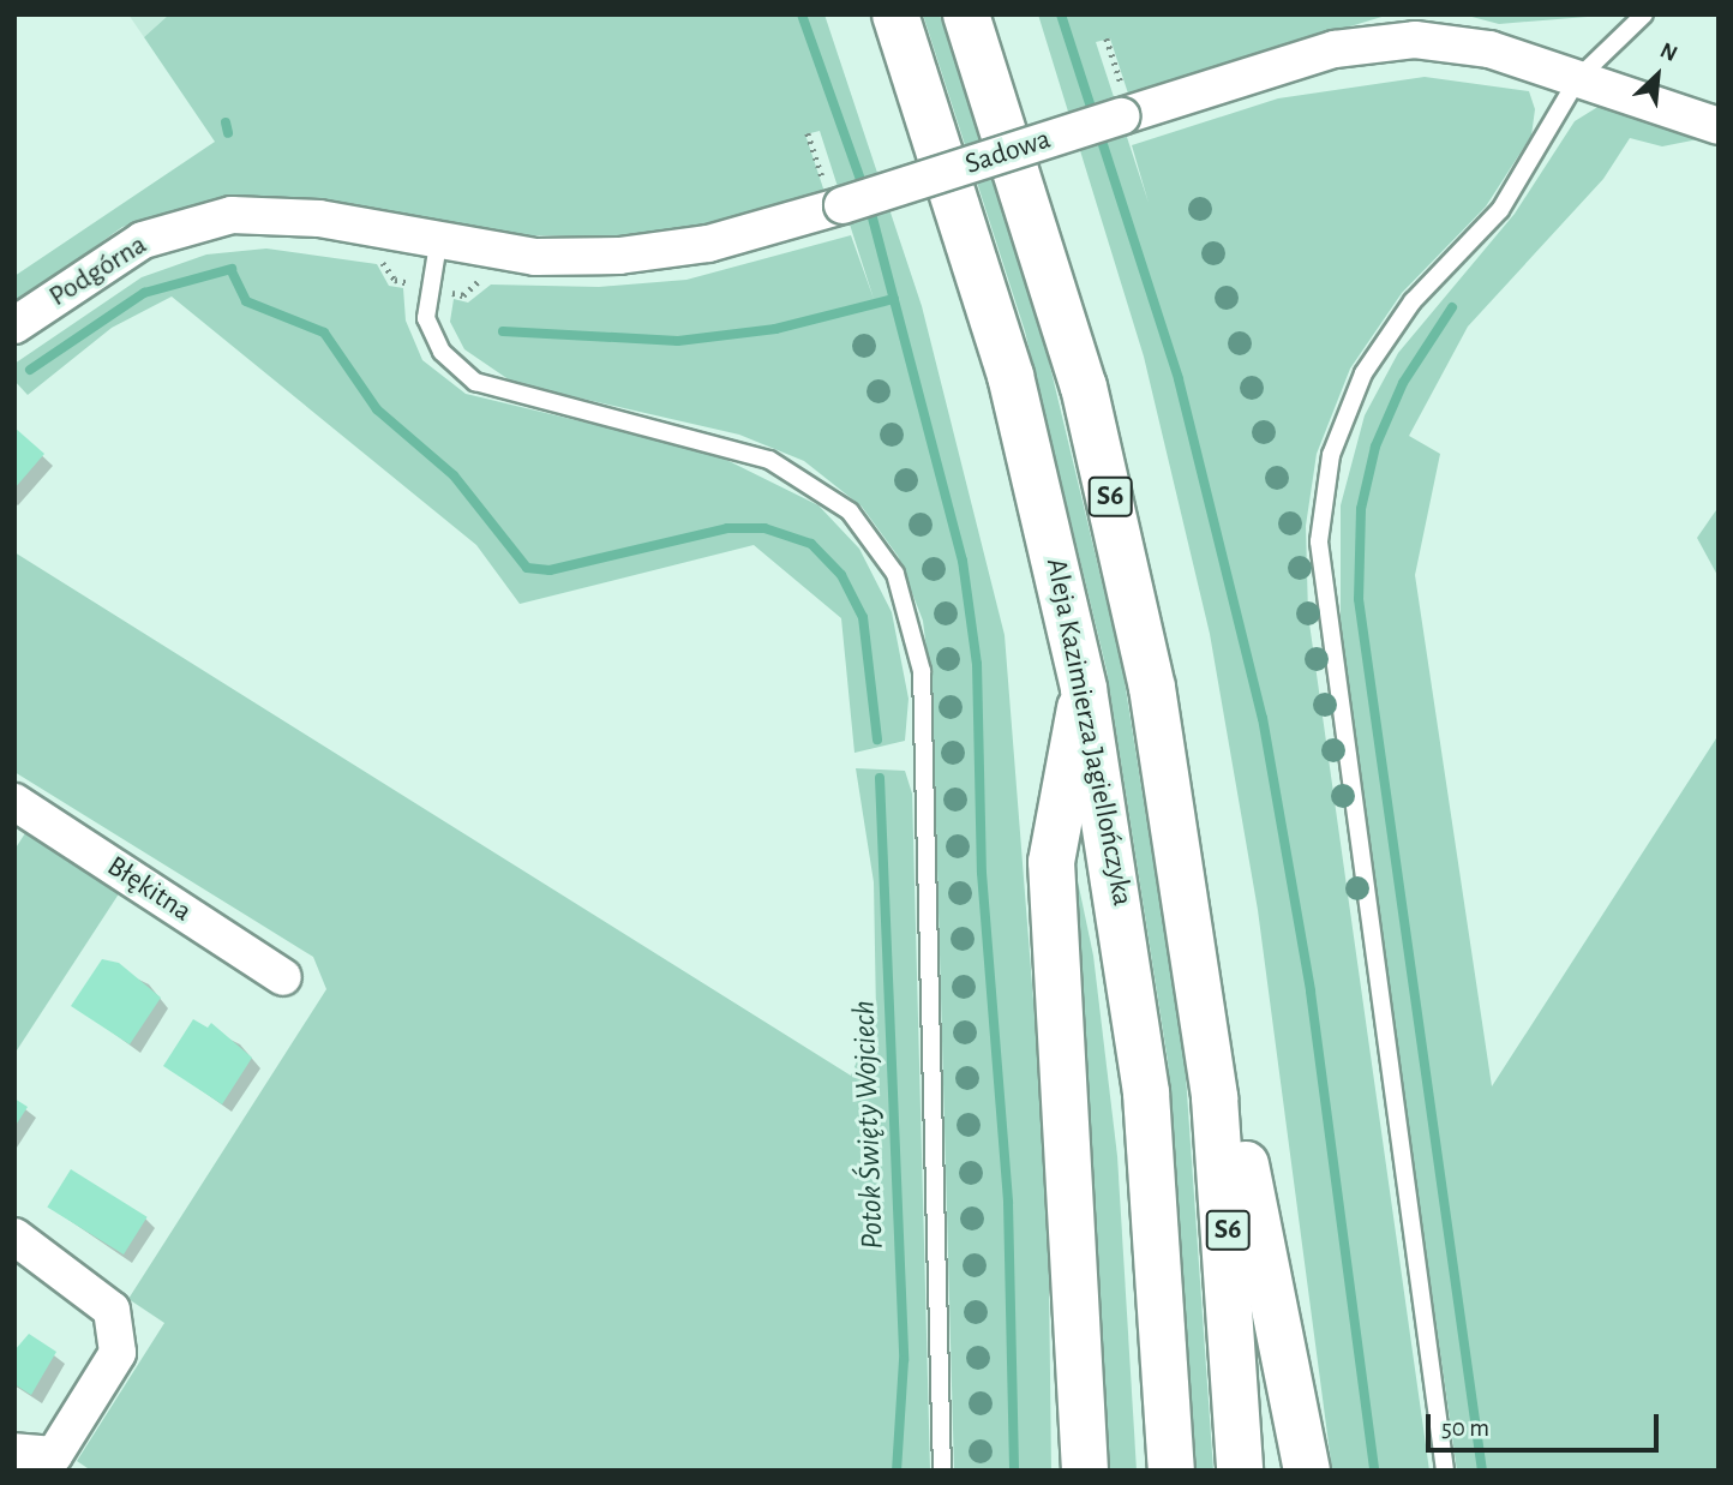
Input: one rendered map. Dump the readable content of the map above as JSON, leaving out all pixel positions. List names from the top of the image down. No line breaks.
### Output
{"streets":{"highway":["S6","Aleja Kazimierza Jagiellończyka"],"street":["Sadowa","Podgórna","Błękitna"]},"crossings":[["Sadowa","Podgórna"]],"water":["Potok Święty Wojciech"],"scale_bar":"50 m","north":"top right"}
